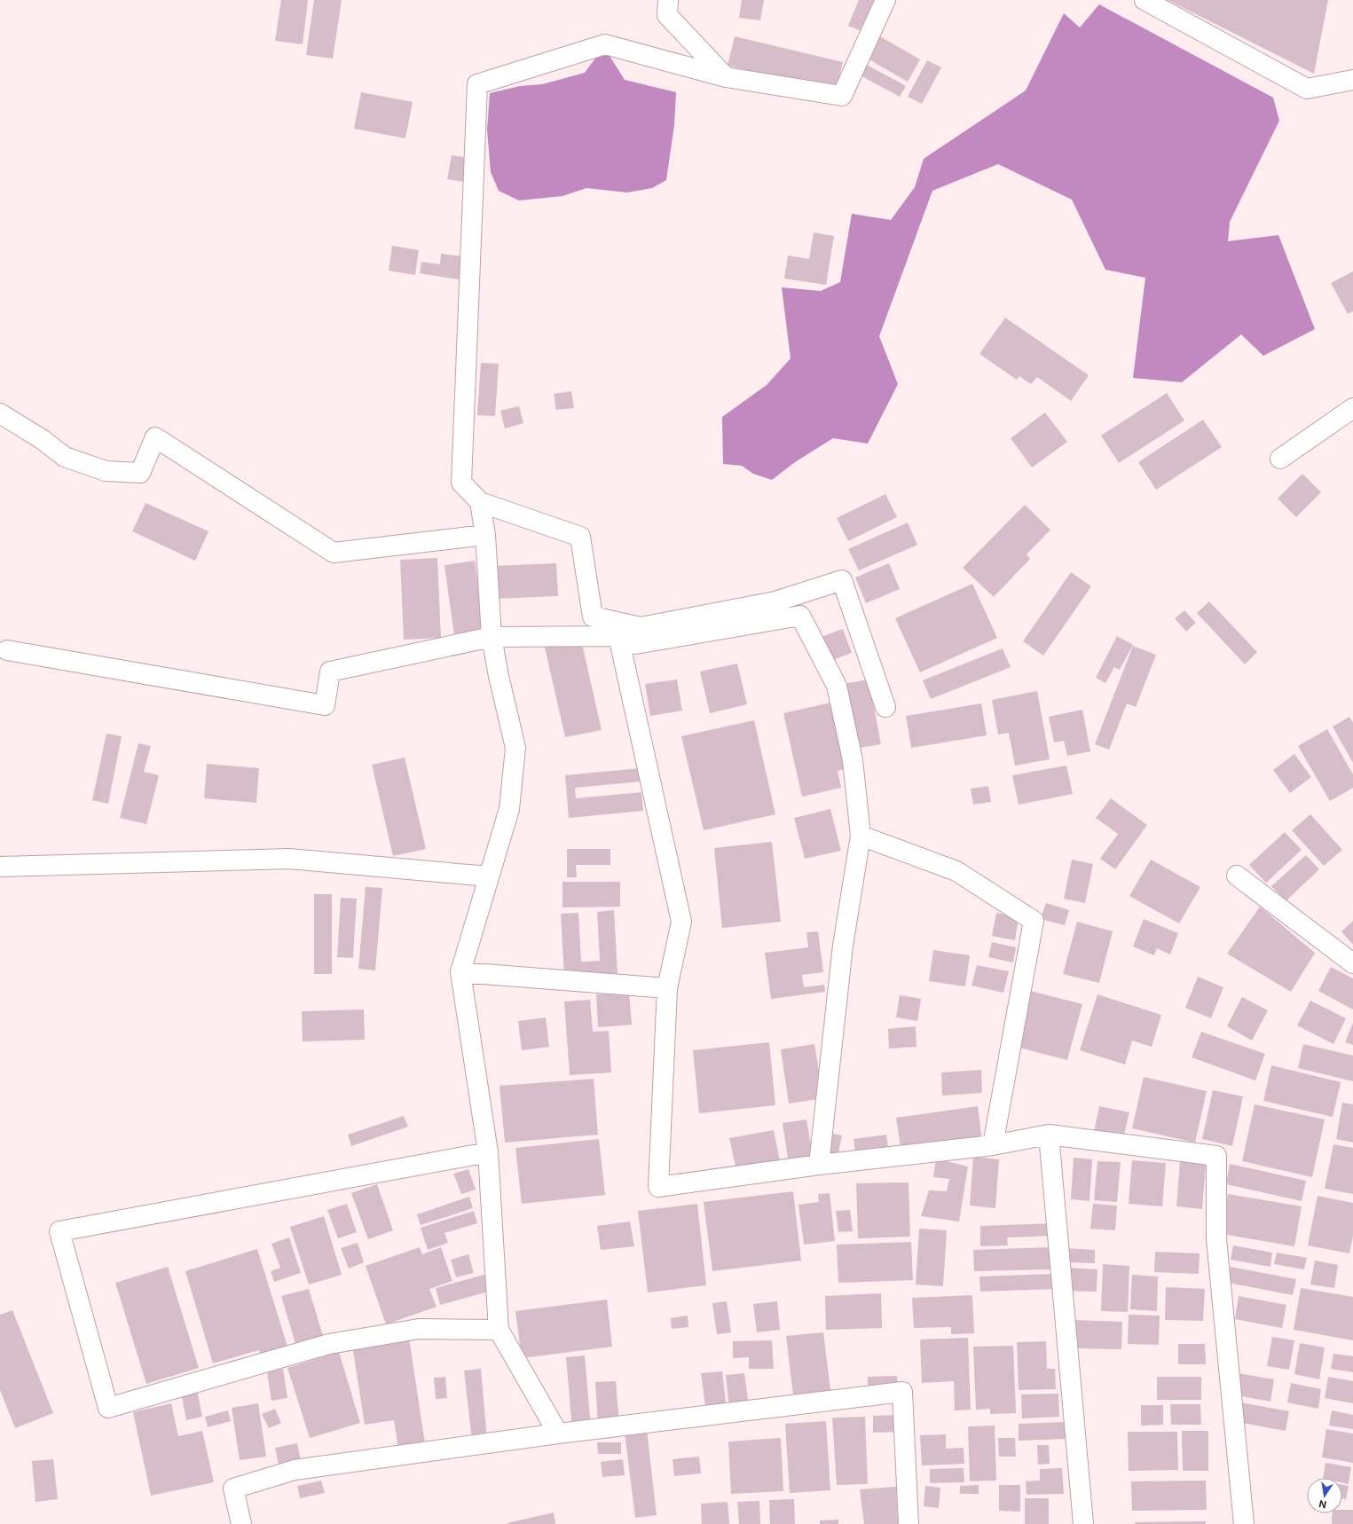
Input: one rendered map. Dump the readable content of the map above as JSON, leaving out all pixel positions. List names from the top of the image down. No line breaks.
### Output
{"north":"bottom"}
